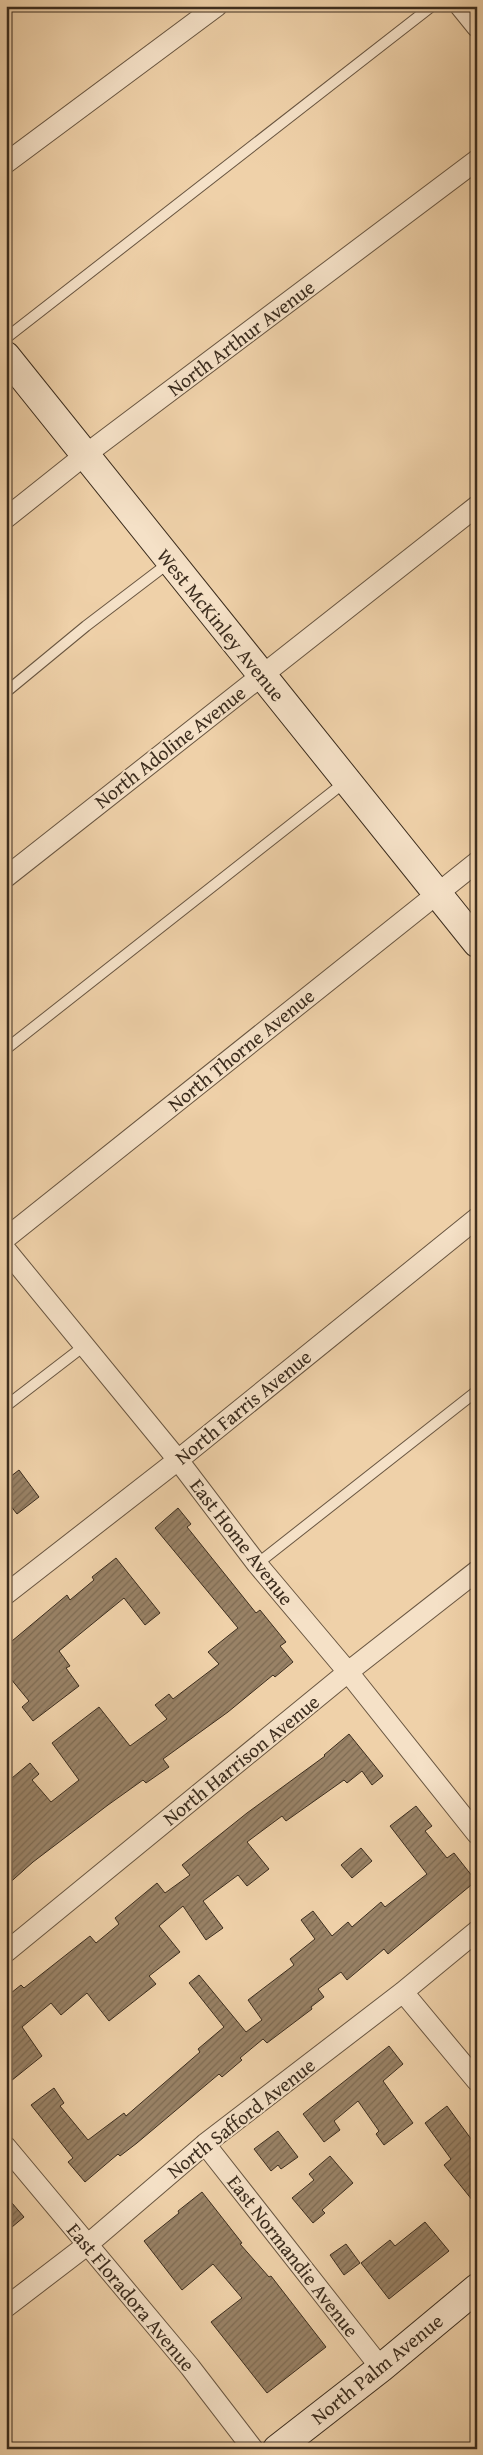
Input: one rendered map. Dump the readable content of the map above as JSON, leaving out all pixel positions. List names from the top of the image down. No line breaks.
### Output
{"streets":{"main road":["West McKinley Avenue","North Palm Avenue"],"street":["North Arthur Avenue","North Adoline Avenue","North Thorne Avenue","North Farris Avenue","East Home Avenue","North Harrison Avenue","North Safford Avenue","East Normandie Avenue","East Floradora Avenue"]},"crossings":[["North Arthur Avenue","West McKinley Avenue"],["West McKinley Avenue","North Adoline Avenue"],["West McKinley Avenue","North Thorne Avenue"],["North Farris Avenue","East Home Avenue"],["East Home Avenue","North Harrison Avenue"],["North Safford Avenue","East Normandie Avenue"],["North Safford Avenue","East Floradora Avenue"],["East Normandie Avenue","North Palm Avenue"]]}
